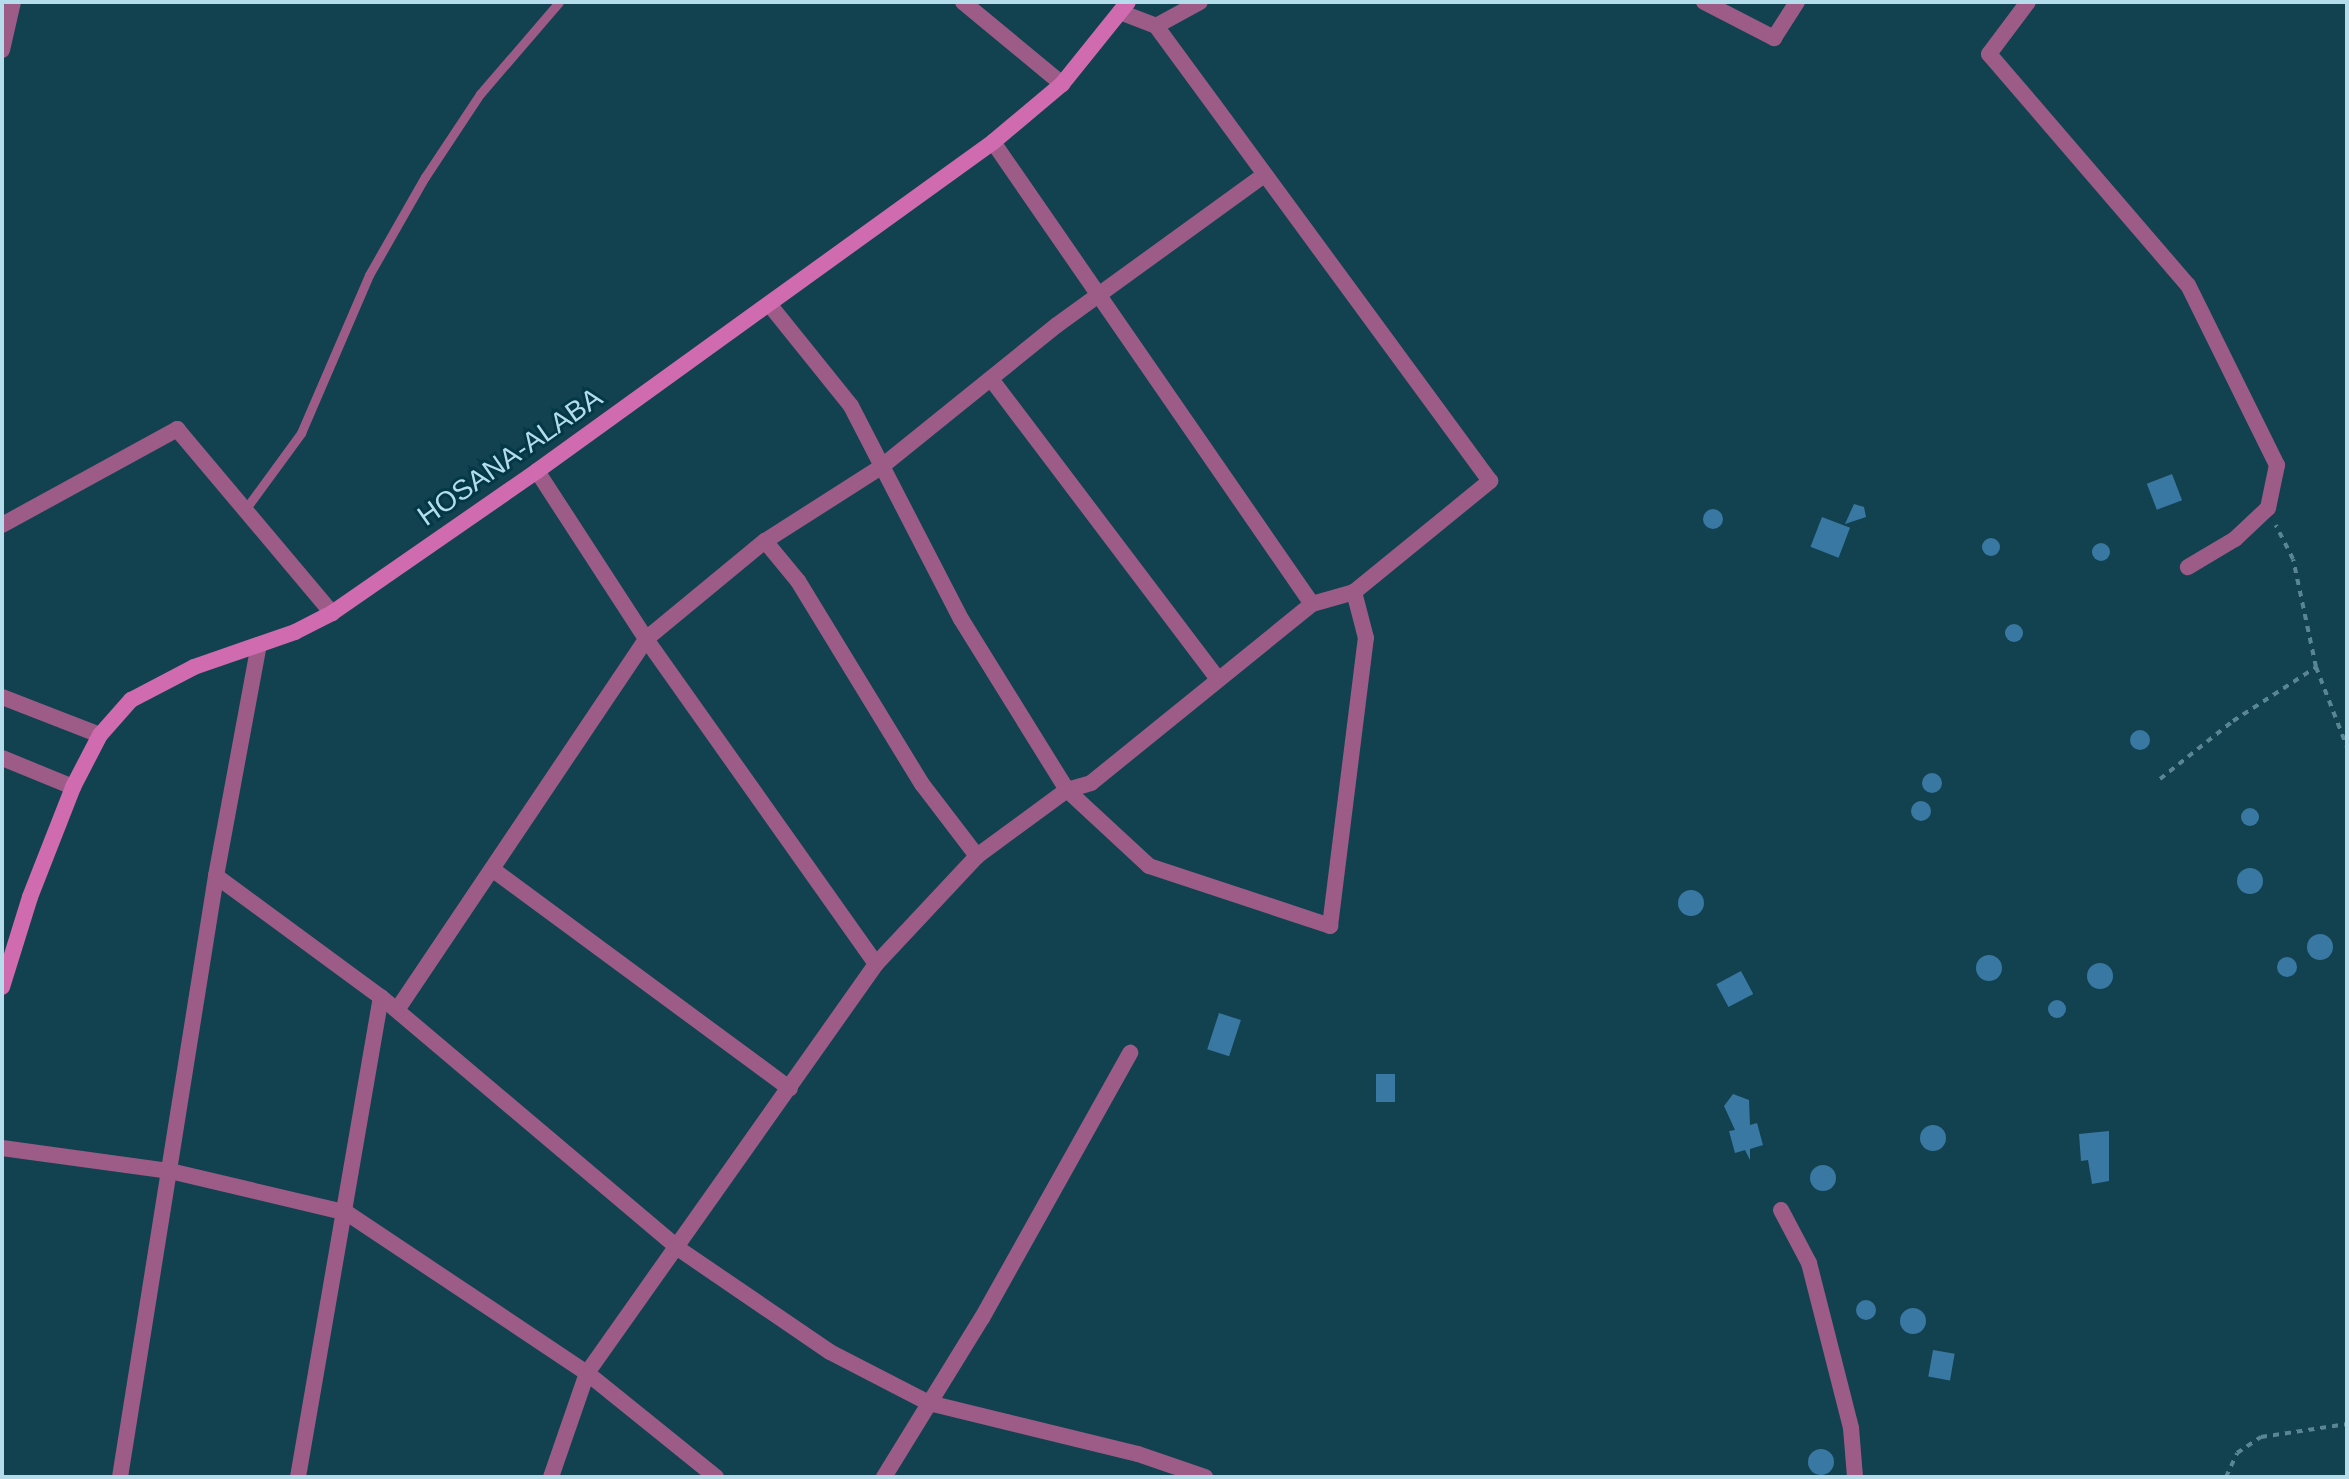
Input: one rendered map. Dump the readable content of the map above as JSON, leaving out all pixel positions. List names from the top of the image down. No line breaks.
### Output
{"streets":{"main road":["HOSANA-ALABA"]}}
